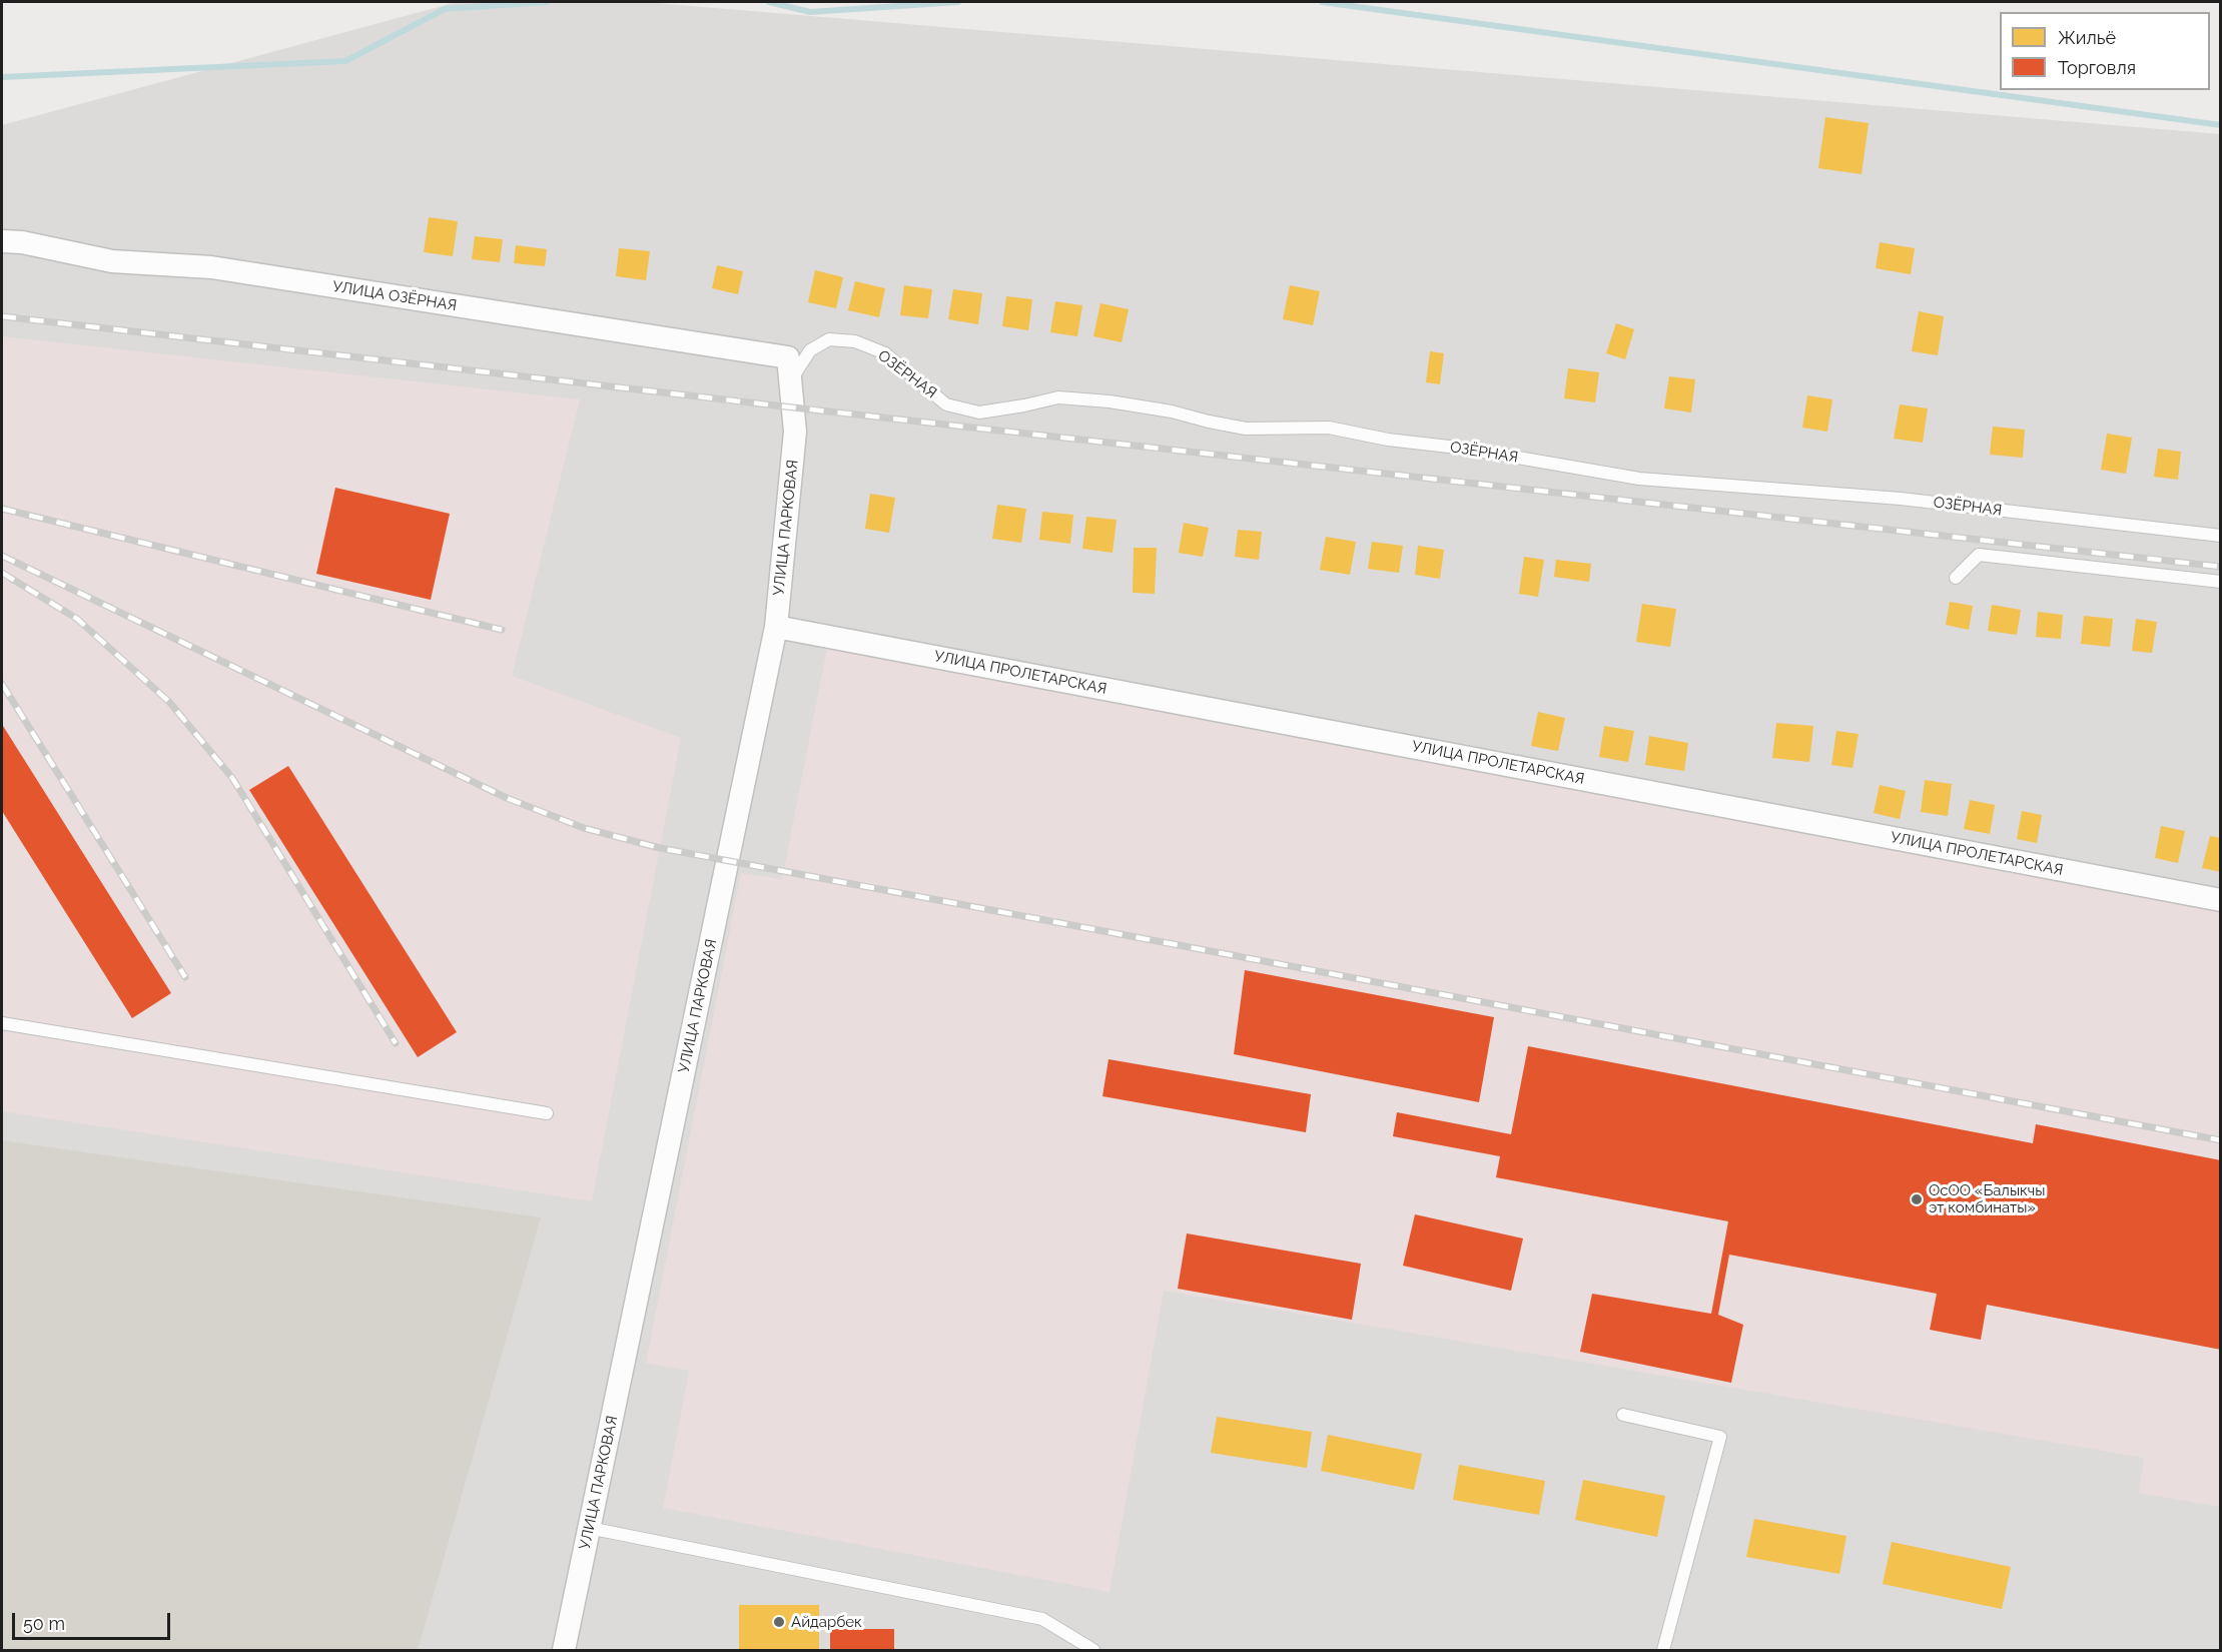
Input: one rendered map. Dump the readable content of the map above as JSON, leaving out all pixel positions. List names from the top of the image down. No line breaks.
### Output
{"streets":{"street":["УЛИЦА ОЗЁРНАЯ","УЛИЦА ПАРКОВАЯ","УЛИЦА ПРОЛЕТАРСКАЯ"],"lane":["ОЗЁРНАЯ"]},"crossings":[["УЛИЦА ОЗЁРНАЯ","УЛИЦА ПАРКОВАЯ"],["ОЗЁРНАЯ","УЛИЦА ПАРКОВАЯ"],["УЛИЦА ПАРКОВАЯ","УЛИЦА ПРОЛЕТАРСКАЯ"]],"places":["ОсОО «Балыкчы эт комбинаты»","Айдарбек"],"legend":["Жильё","Торговля"],"scale_bar":"50 m"}
